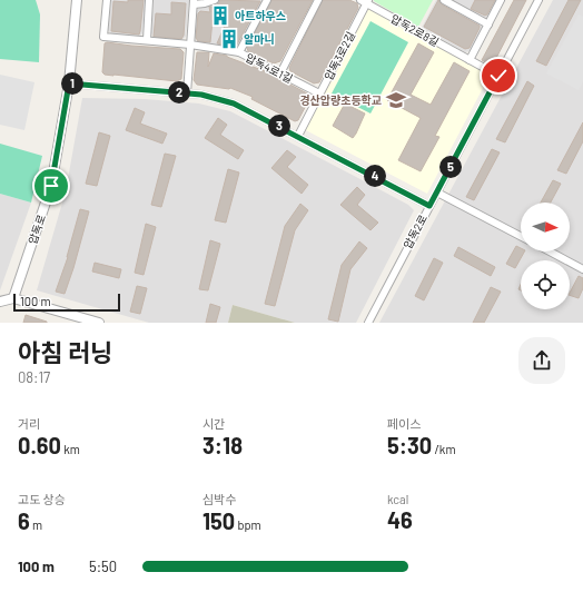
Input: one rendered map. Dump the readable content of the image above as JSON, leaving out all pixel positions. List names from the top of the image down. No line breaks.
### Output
{"streets":{"street":["압독2로8길","압독3로2길","압독4로1길","압독로","압독2로"]},"crossings":[["압독2로8길","압독3로2길"],["압독2로8길","압독2로"],["압독3로2길","압독4로1길"]],"places":{"building":["아트하우스","알마니"],"school or university":["경산압량초등학교"]},"scale_bar":"100 m","north":"right","page":{"pins":["1","2","3","5","4"],"scale":"100 m","heading":["아침 러닝","08:17"],"stats":[["거리","0.60 km"],["시간","3:18"],["페이스","5:30 /km"],["고도 상승","6 m"],["심박수","150 bpm"],["kcal","46"]],"list":[{"name":"100 m","note":"5:50"}]}}
